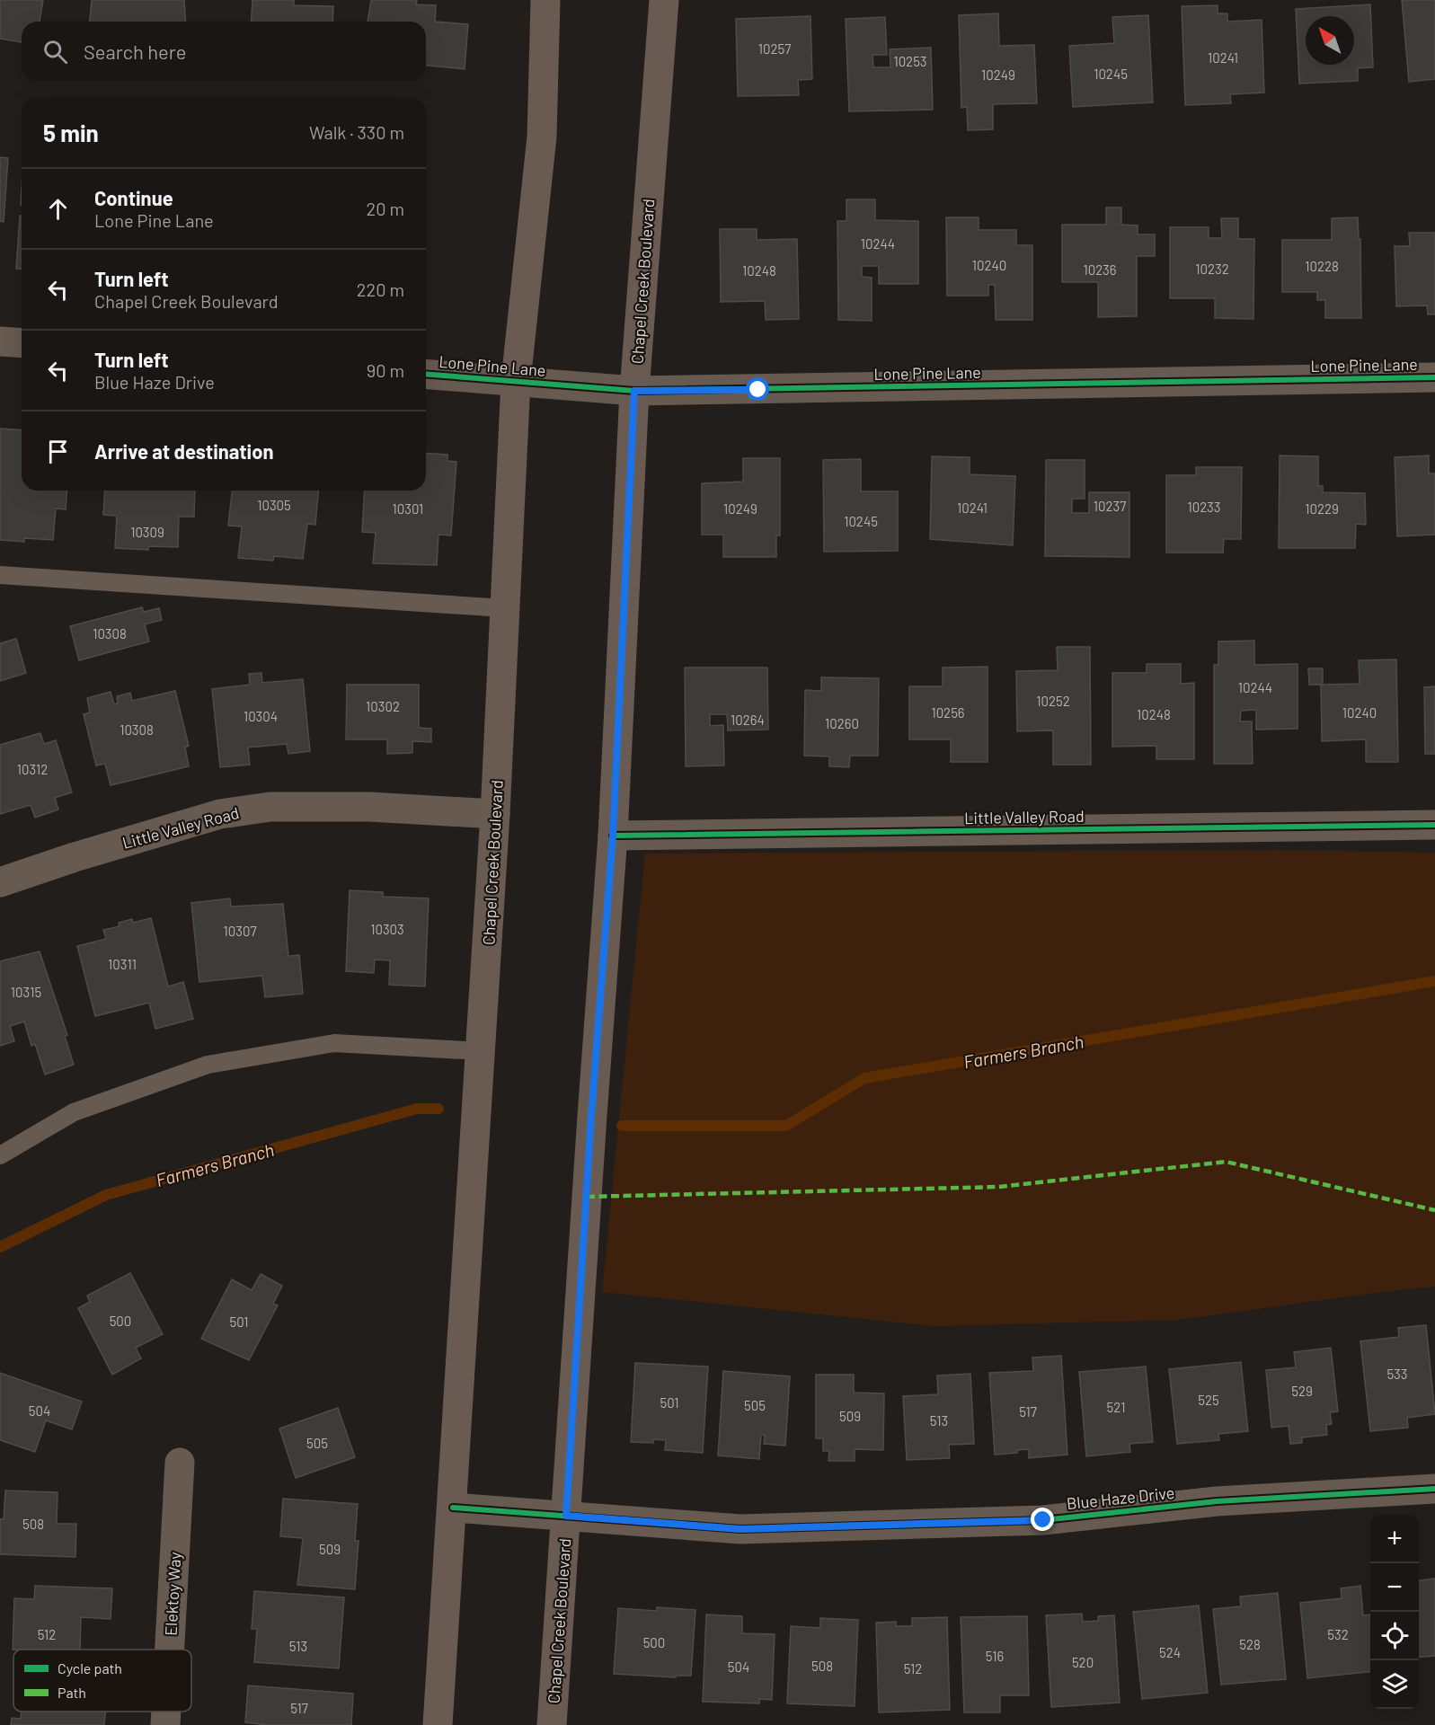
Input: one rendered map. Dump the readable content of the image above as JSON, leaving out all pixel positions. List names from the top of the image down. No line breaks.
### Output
{"streets":{"main road":["Chapel Creek Boulevard"],"street":["Lone Pine Lane","Little Valley Road","Blue Haze Drive","Elektoy Way"]},"crossings":[["Chapel Creek Boulevard","Lone Pine Lane"],["Chapel Creek Boulevard","Little Valley Road"],["Chapel Creek Boulevard","Blue Haze Drive"]],"water":["Farmers Branch"],"house_numbers":["10257","10241","10253","10245","10249","10244","10240","10228","10232","10236","10248","10305","10237","10233","10241","10301","10249","10229","10245","10309","10308","10244","10252","10302","10256","10240","10248","10304","10264","10260","10308","10312","10303","10307","10311","10315","500","501","533","529","525","501","505","521","504","517","509","513","505","508","509","512","532","500","528","513","524","516","520","508","504","512","517"],"legend":["Cycle path","Path"],"north":"top left","page":{"search":"Search here","heading":["5 min","Walk · 330 m"],"list":[["Continue","Lone Pine Lane","20 m"],["Turn left","Chapel Creek Boulevard","220 m"],["Turn left","Blue Haze Drive","90 m"],"Arrive at destination"],"map_buttons":["+","−"]}}
